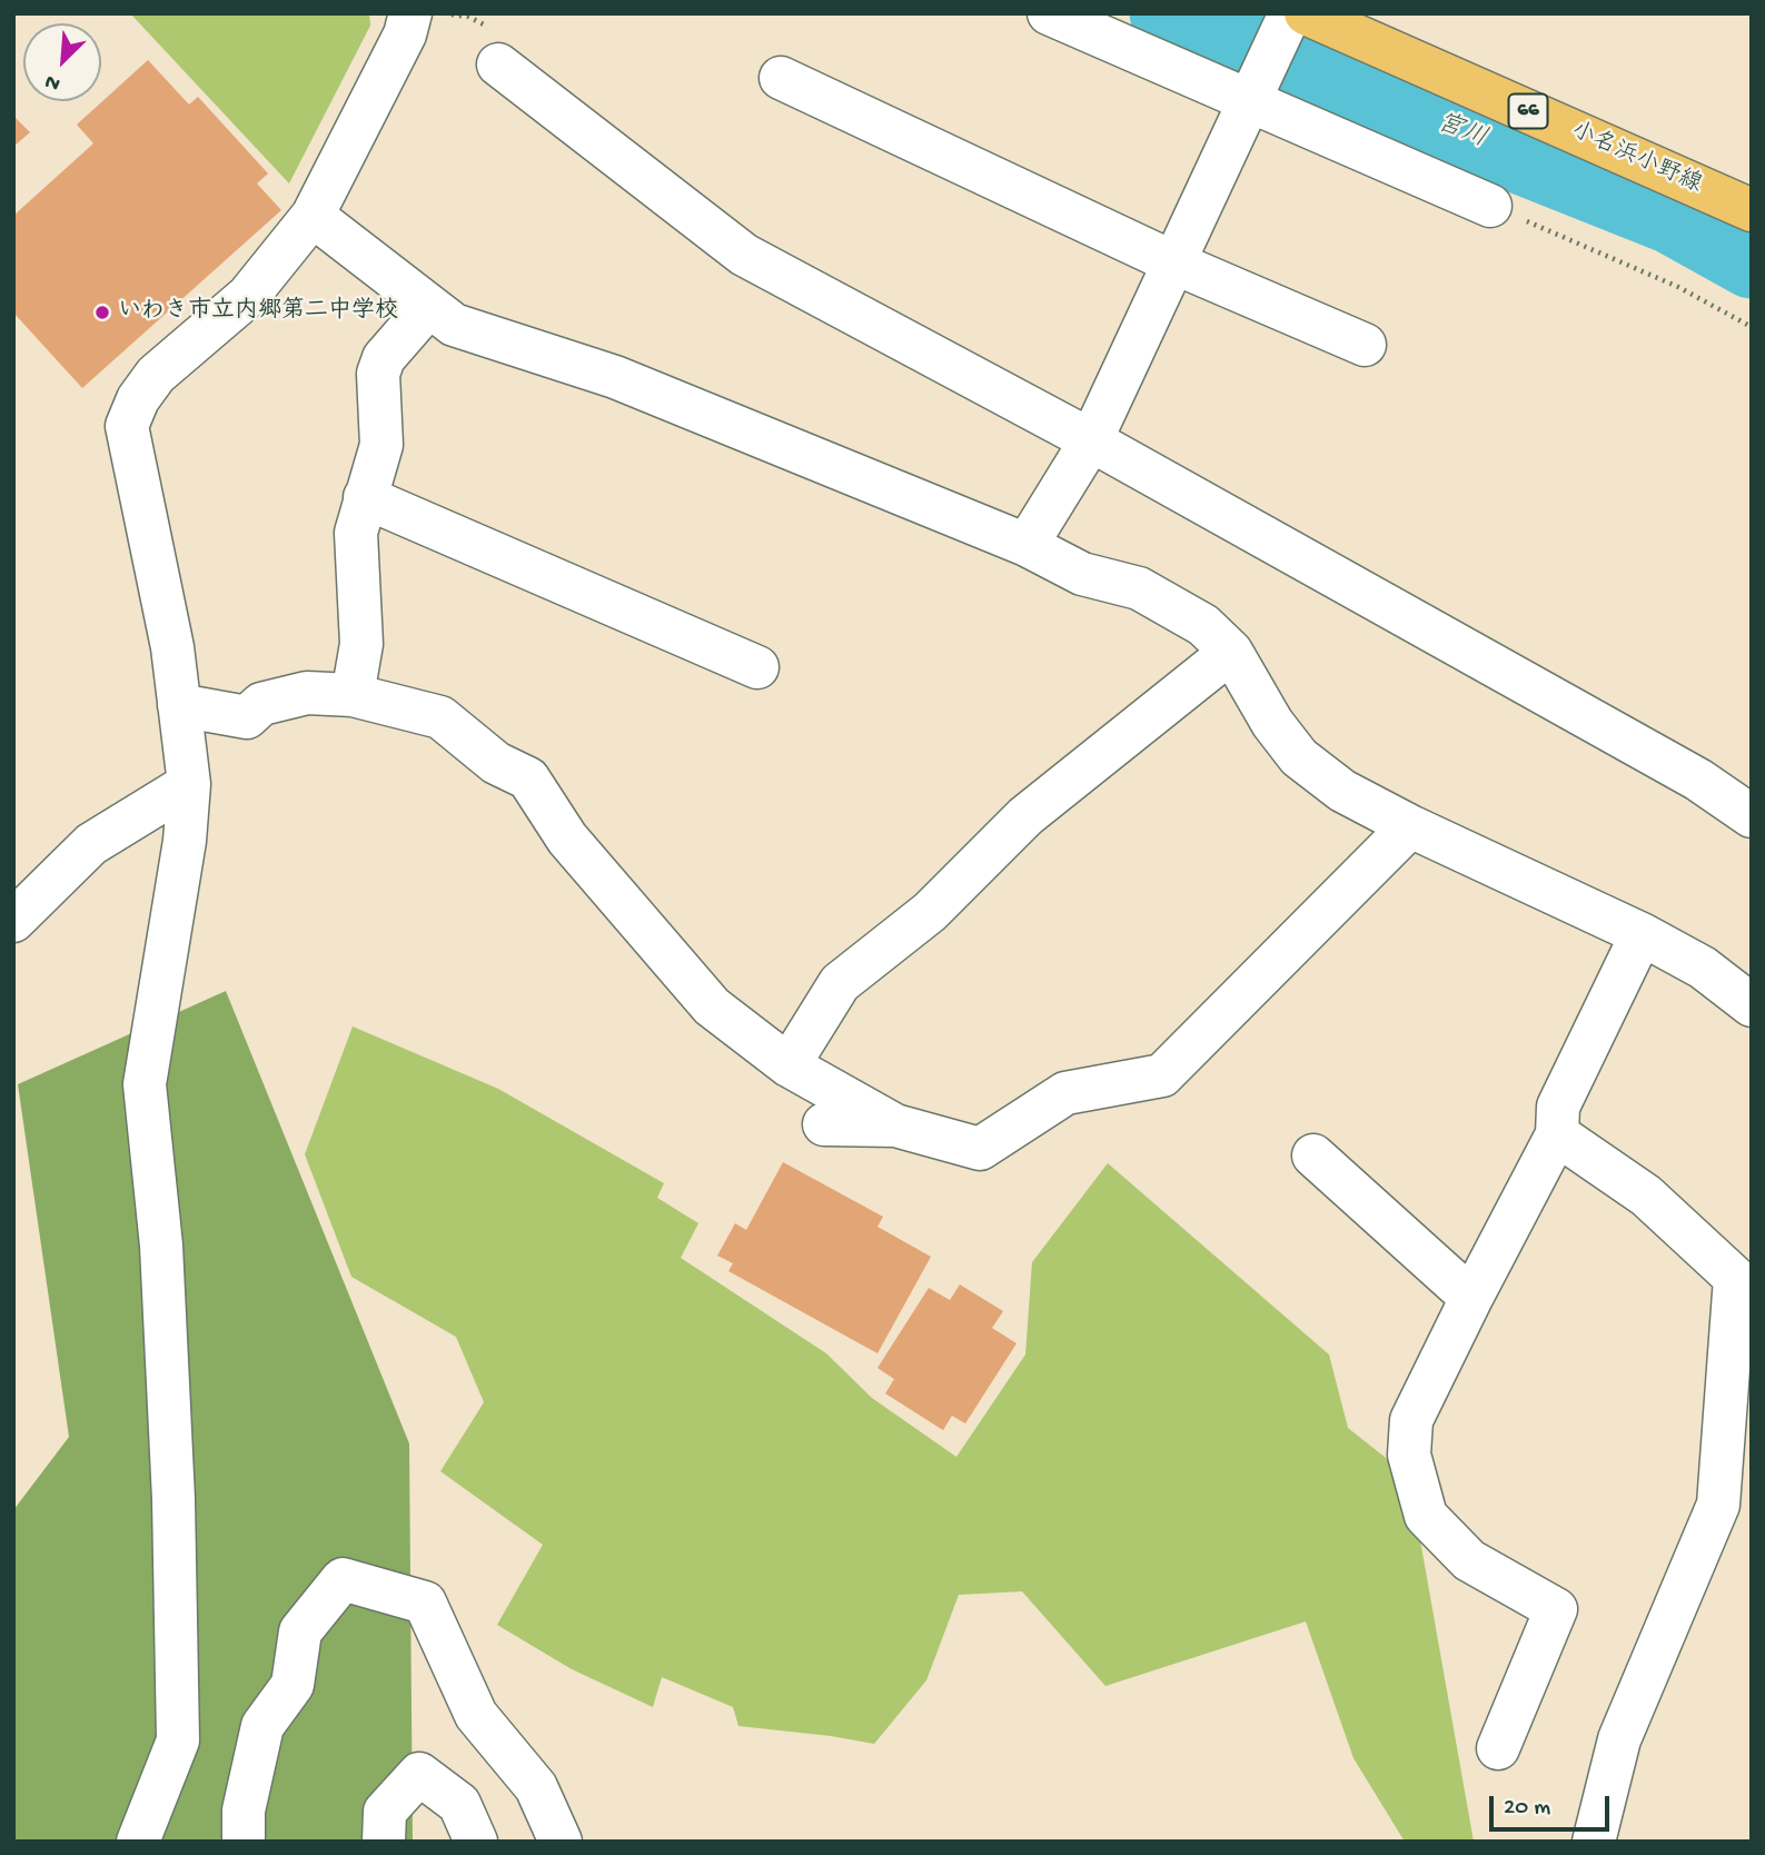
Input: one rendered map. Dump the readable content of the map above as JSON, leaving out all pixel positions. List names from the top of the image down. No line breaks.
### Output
{"streets":{"main road":["66","小名浜小野線"]},"water":["宮川"],"places":["いわき市立内郷第二中学校"],"scale_bar":"20 m","north":"bottom left"}
